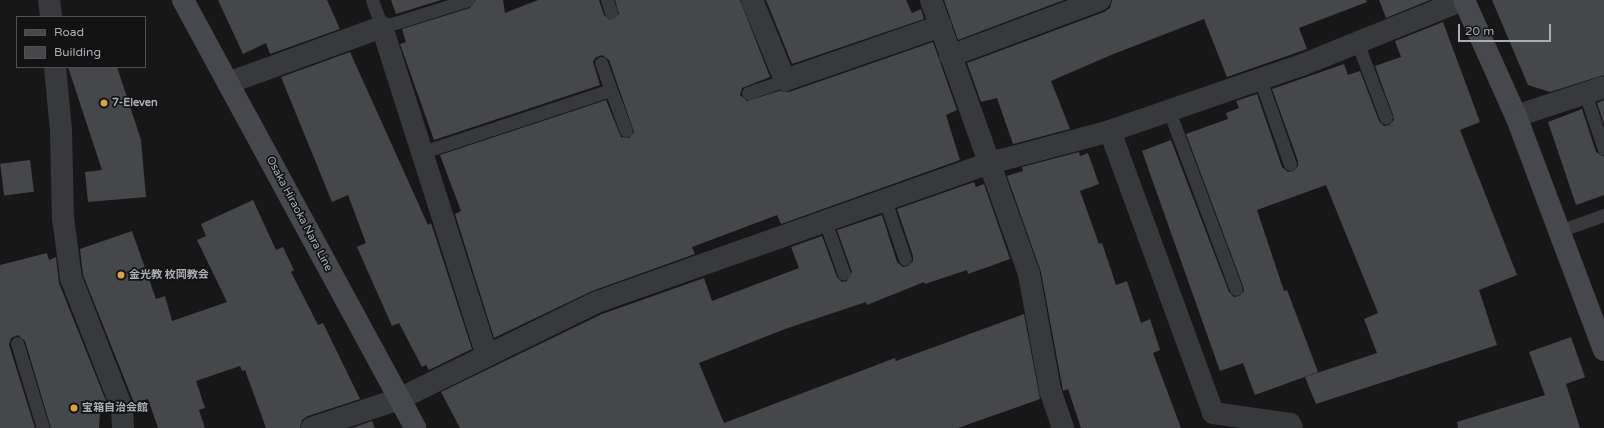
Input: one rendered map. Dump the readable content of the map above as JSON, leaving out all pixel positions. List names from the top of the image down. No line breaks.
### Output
{"streets":{"main road":["Osaka Hiraoka Nara Line"]},"places":["7-Eleven","金光教 枚岡教会","宝箱自治会館"],"legend":["Road","Building"],"scale_bar":"20 m"}
